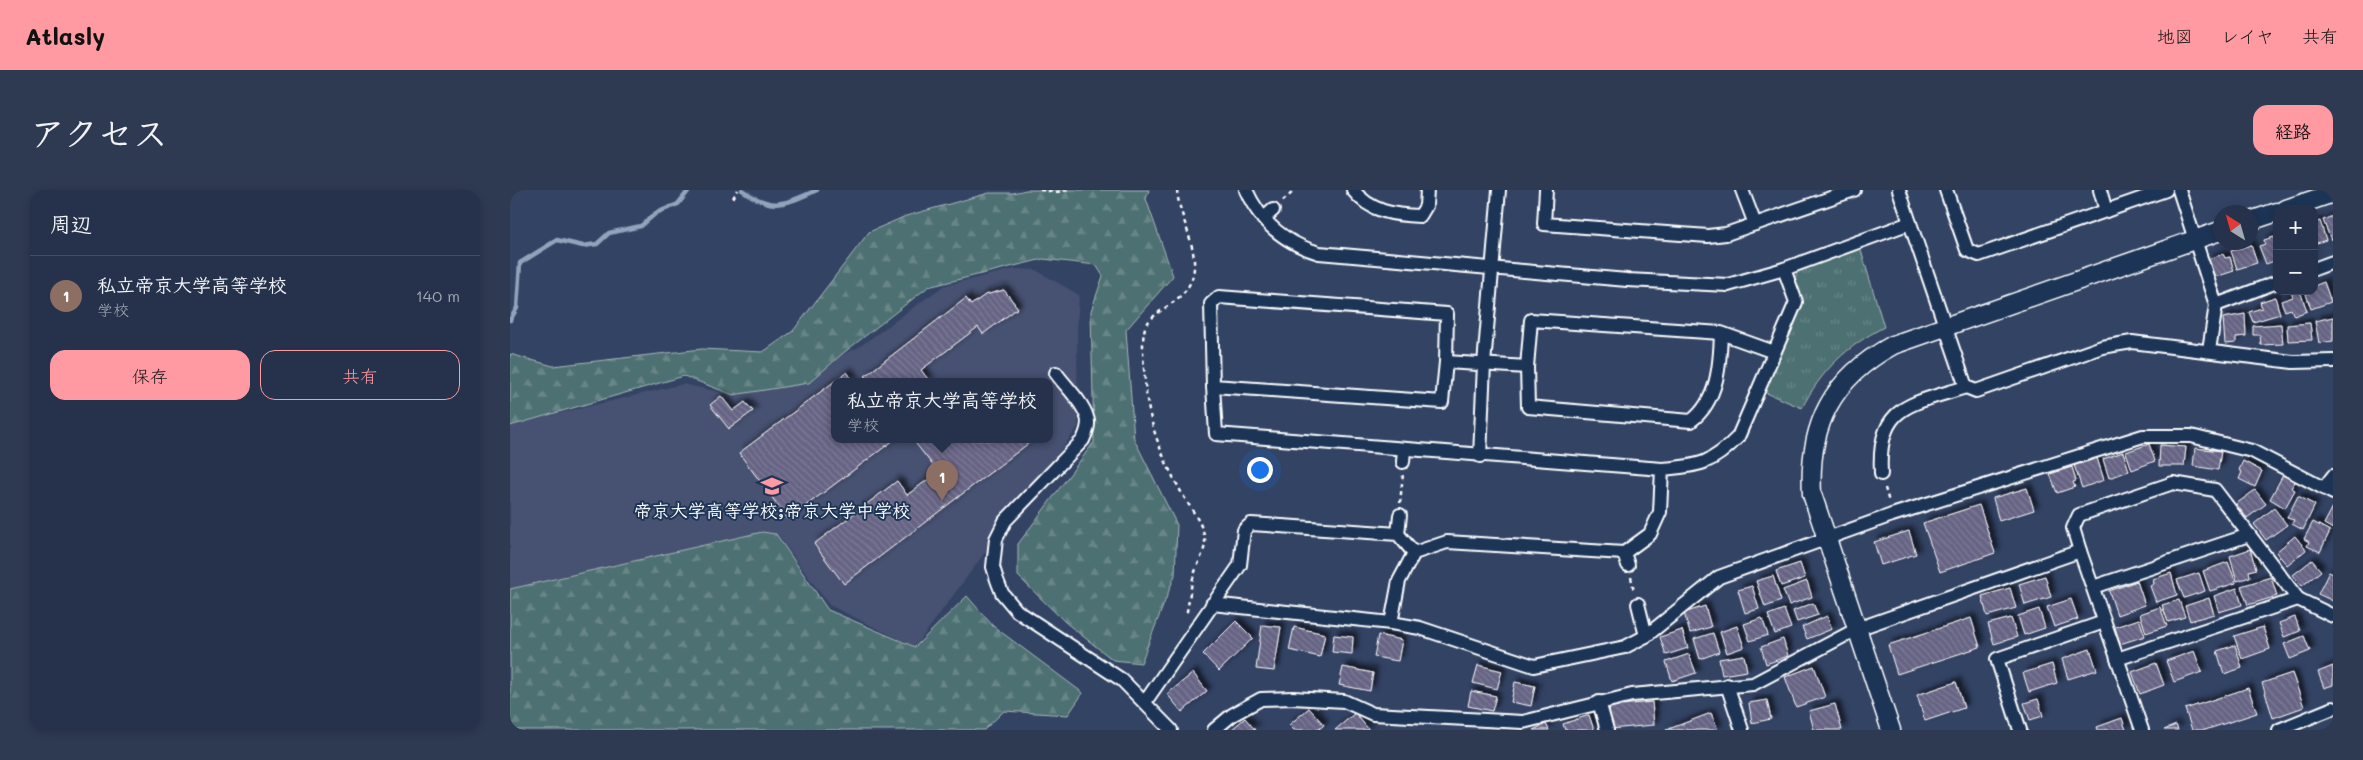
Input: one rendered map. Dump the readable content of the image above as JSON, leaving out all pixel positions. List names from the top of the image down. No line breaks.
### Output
{"places":{"school or university":["帝京大学高等学校;帝京大学中学校"]},"north":"top left","page":{"header":"Atlasly","nav":["地図","レイヤ","共有"],"title":"アクセス","buttons":["経路",["保存","共有"]],"heading":"周辺","map_buttons":["+","−"],"list":[{"mark":"1","name":"私立帝京大学高等学校","note":"学校","value":"140 m"}],"popup":["私立帝京大学高等学校","学校"],"pins":"1"}}
